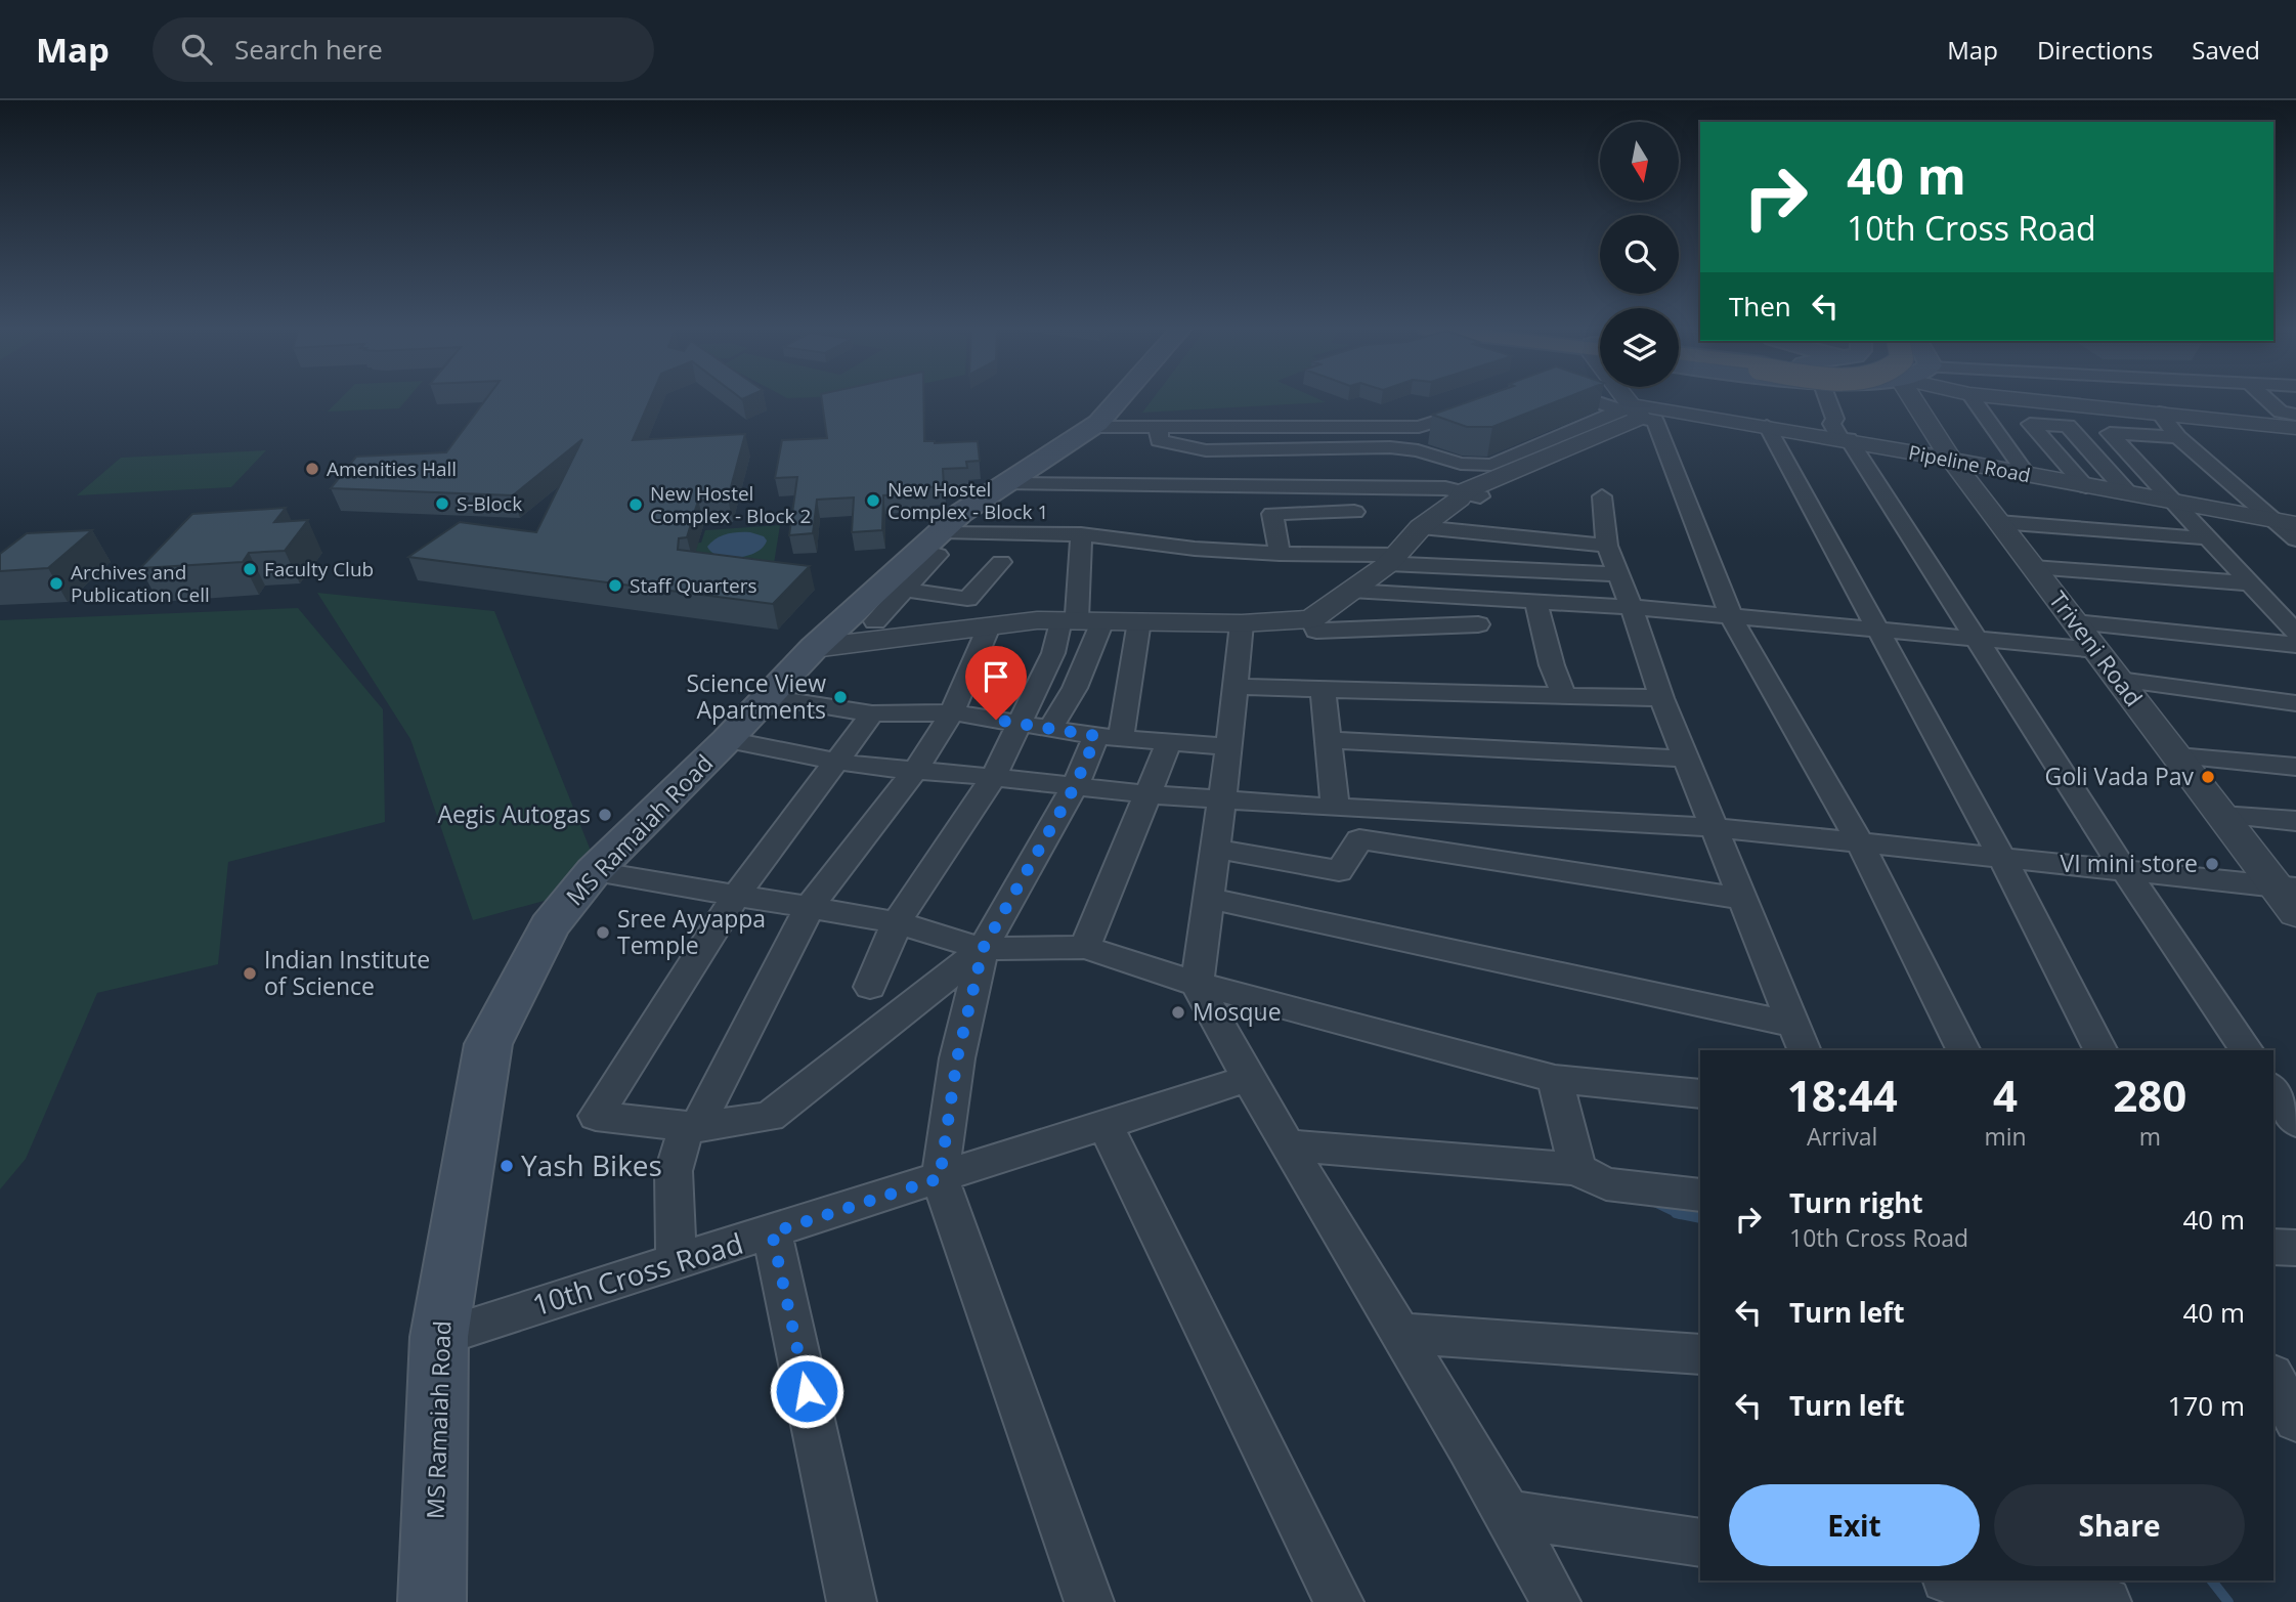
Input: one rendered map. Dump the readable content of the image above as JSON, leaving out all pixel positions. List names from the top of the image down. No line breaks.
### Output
{"streets":{"main road":["MS Ramaiah Road"],"street":["Pipeline Road","Triveni Road","10th Cross Road"]},"crossings":[["Pipeline Road","Triveni Road"],["MS Ramaiah Road","10th Cross Road"]],"places":["Amenities Hall","New Hostel Complex - Block 1","S-Block","New Hostel Complex - Block 2","Faculty Club","Archives and Publication Cell","Staff Quarters","Science View Apartments","Goli Vada Pav","Aegis Autogas","VI mini store","Sree Ayyappa Temple","Indian Institute of Science","Mosque","Yash Bikes"],"north":"bottom","page":{"header":"Map","search":"Search here","nav":["Map","Directions","Saved"],"turn":["40 m","10th Cross Road"],"then":"Then","eta":["18:44","Arrival","4","min","280","m"],"list":[{"name":"Turn right","note":"10th Cross Road","value":"40 m"},{"name":"Turn left","value":"40 m"},{"name":"Turn left","value":"170 m"}],"buttons":["Exit","Share"]}}
